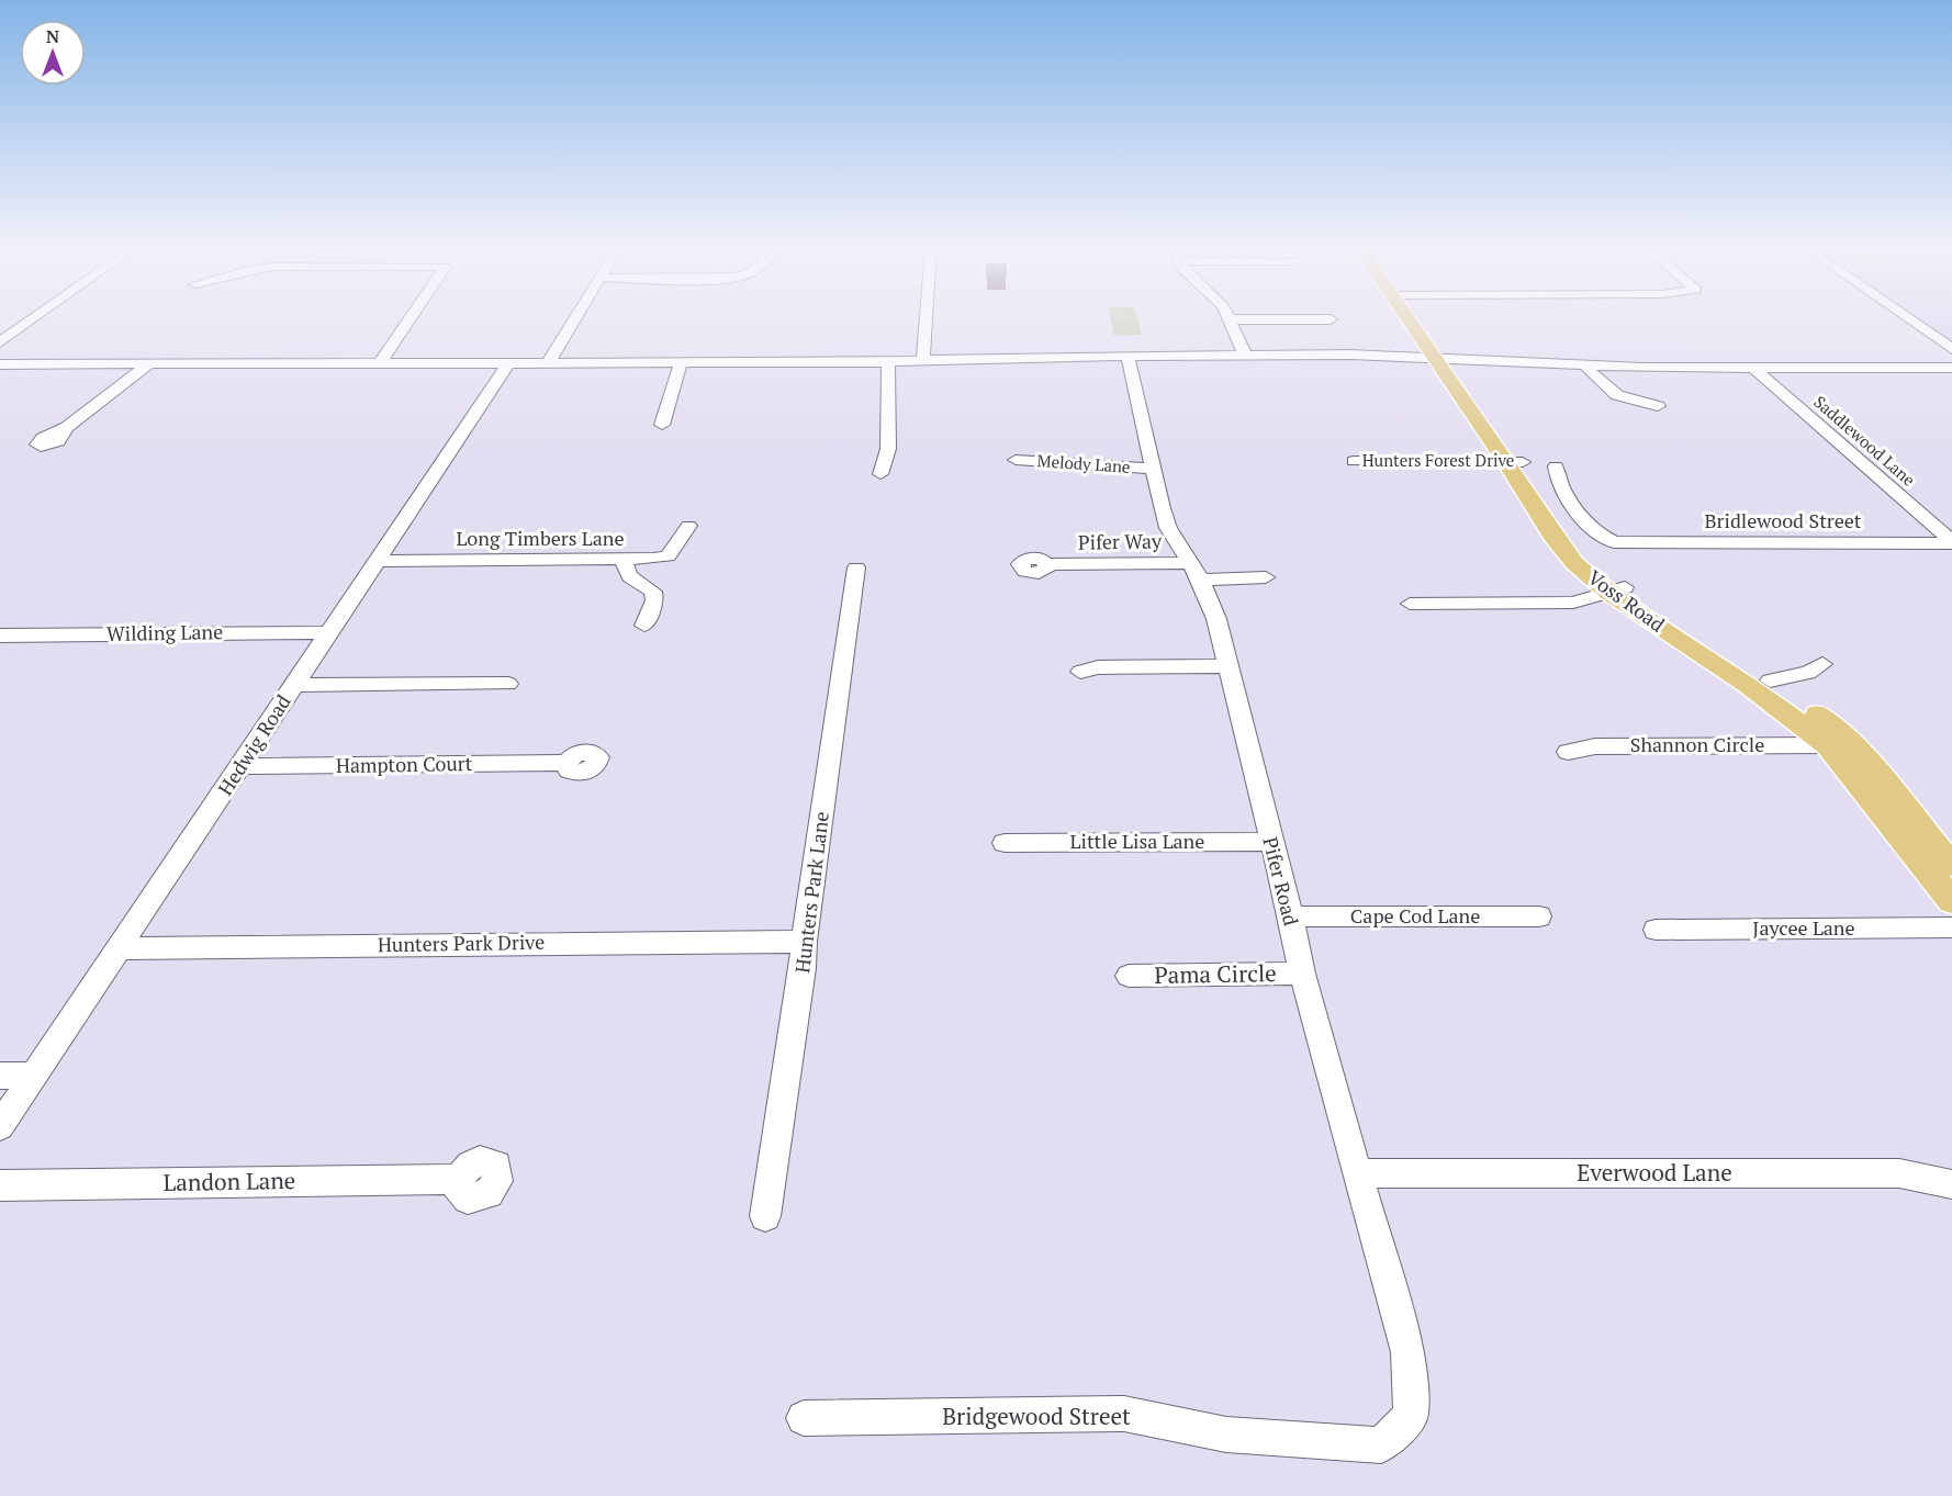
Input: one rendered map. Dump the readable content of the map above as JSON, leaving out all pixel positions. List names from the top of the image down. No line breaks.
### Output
{"streets":{"main road":["Voss Road"],"street":["Saddlewood Lane","Hunters Forest Drive","Melody Lane","Bridlewood Street","Long Timbers Lane","Pifer Way","Wilding Lane","Hedwig Road","Shannon Circle","Hampton Court","Little Lisa Lane","Pifer Road","Hunters Park Lane","Cape Cod Lane","Jaycee Lane","Hunters Park Drive","Pama Circle","Everwood Lane","Landon Lane","Bridgewood Street"]},"crossings":[["Saddlewood Lane","Bridlewood Street"],["Hunters Forest Drive","Voss Road"],["Melody Lane","Pifer Road"],["Long Timbers Lane","Hedwig Road"],["Pifer Way","Pifer Road"],["Voss Road","Shannon Circle"],["Wilding Lane","Hedwig Road"],["Hedwig Road","Hampton Court"],["Hedwig Road","Hunters Park Drive"],["Little Lisa Lane","Pifer Road"],["Pifer Road","Cape Cod Lane"],["Pifer Road","Pama Circle"],["Pifer Road","Everwood Lane"],["Pifer Road","Bridgewood Street"],["Hunters Park Lane","Hunters Park Drive"]],"north":"top"}
